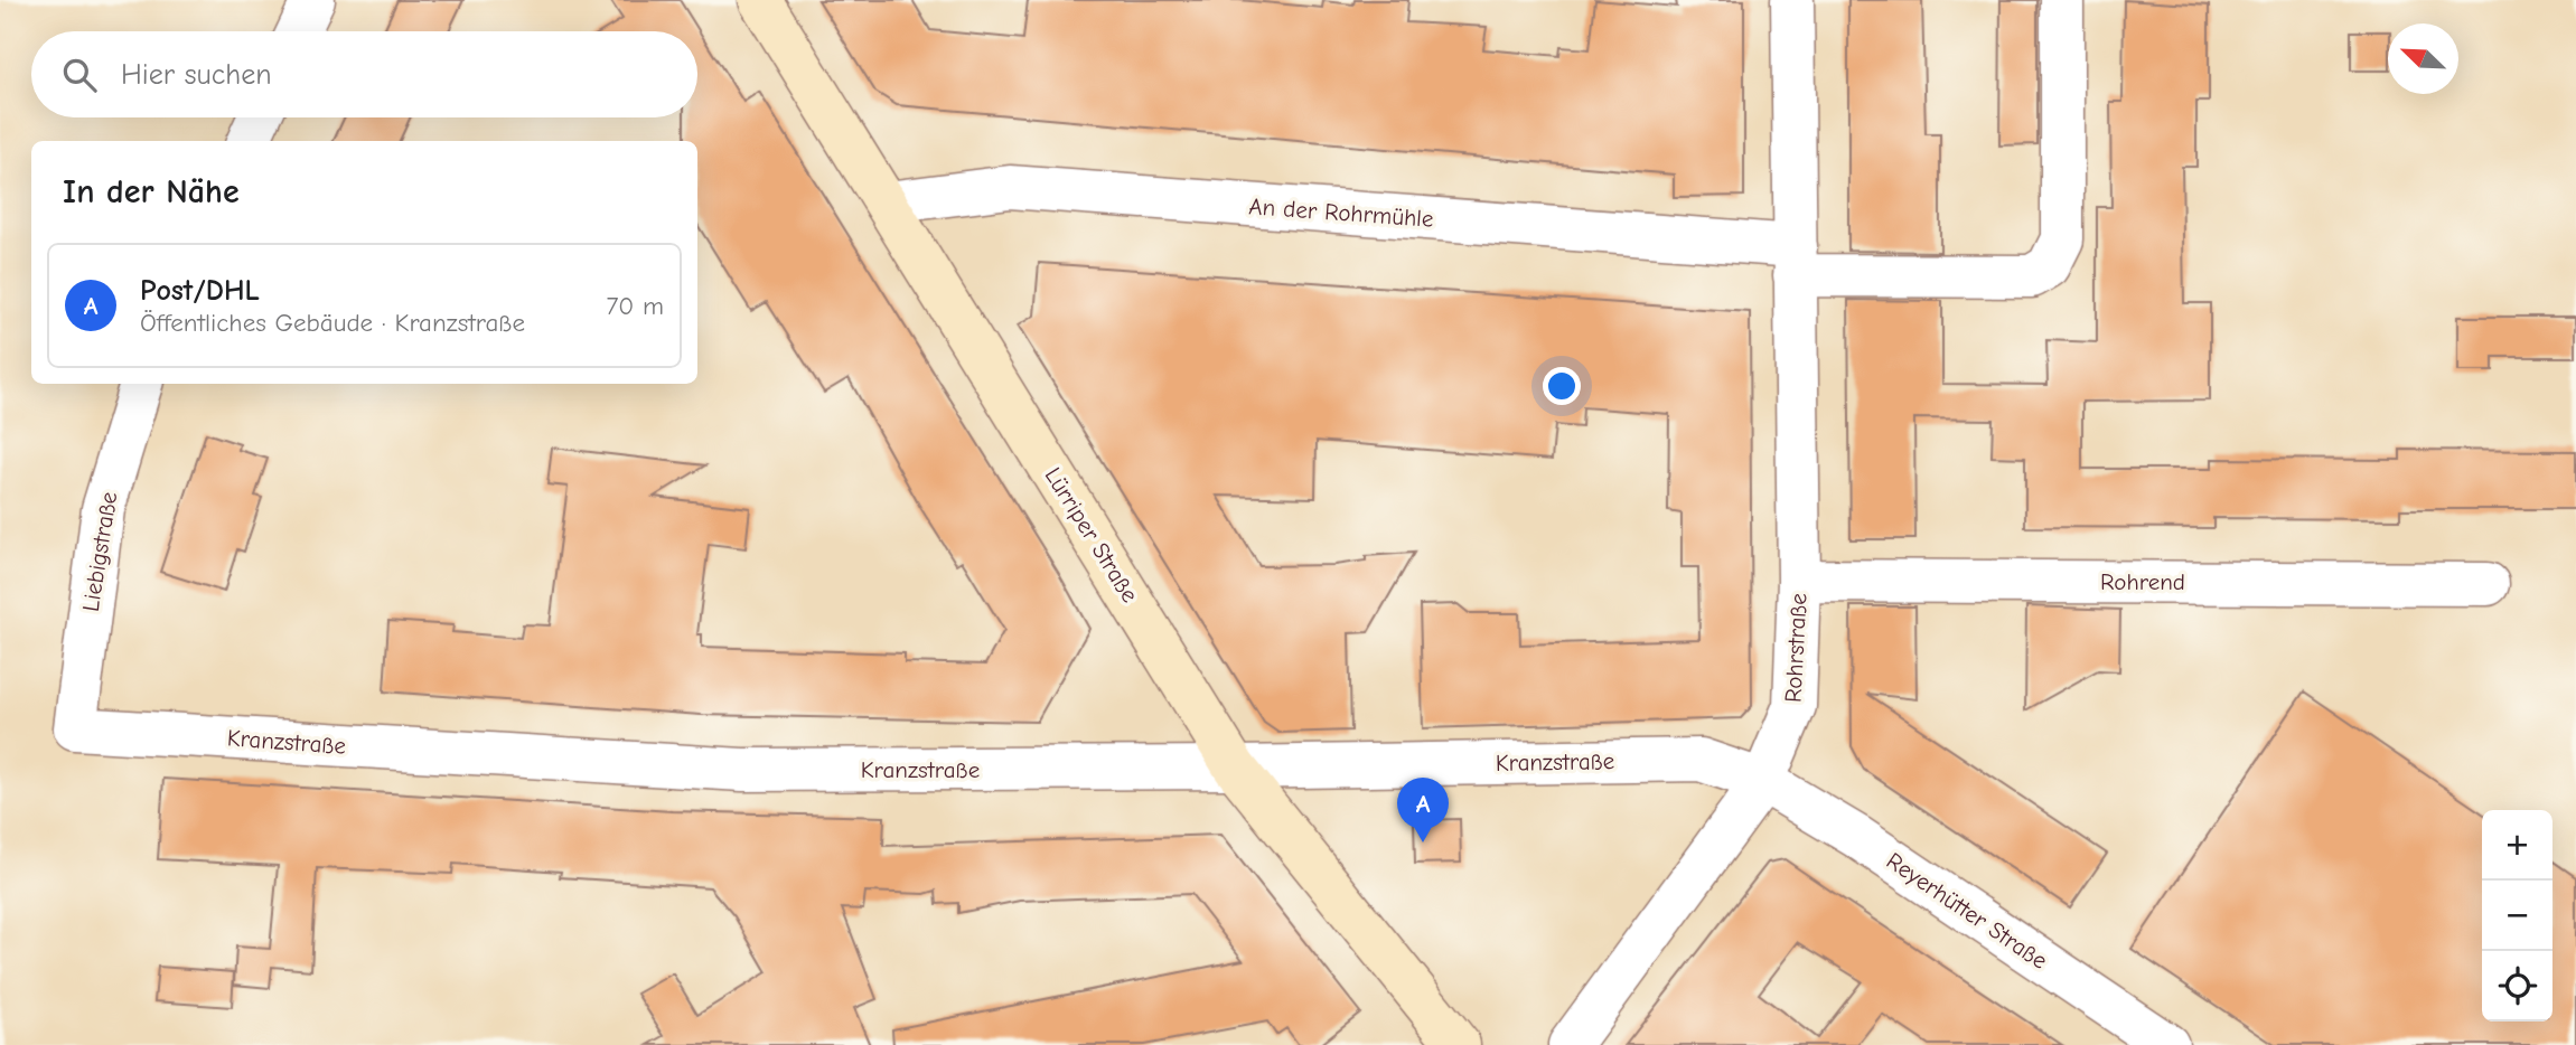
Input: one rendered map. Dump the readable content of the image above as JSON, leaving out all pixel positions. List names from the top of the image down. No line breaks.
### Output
{"streets":{"street":["An der Rohrmühle","Lürriper Straße","Liebigstraße","Rohrend","Rohrstraße","Kranzstraße","Reyerhütter Straße"]},"crossings":[["An der Rohrmühle","Lürriper Straße"],["An der Rohrmühle","Rohrstraße"],["Lürriper Straße","Kranzstraße"],["Liebigstraße","Kranzstraße"],["Rohrend","Rohrstraße"],["Rohrstraße","Kranzstraße"],["Rohrstraße","Reyerhütter Straße"],["Kranzstraße","Reyerhütter Straße"]],"north":"top left","page":{"search":"Hier suchen","heading":"In der Nähe","list":[{"mark":"A","name":"Post/DHL","note":"Öffentliches Gebäude · Kranzstraße","value":"70 m"}],"pins":"A","map_buttons":["+","−"]}}
